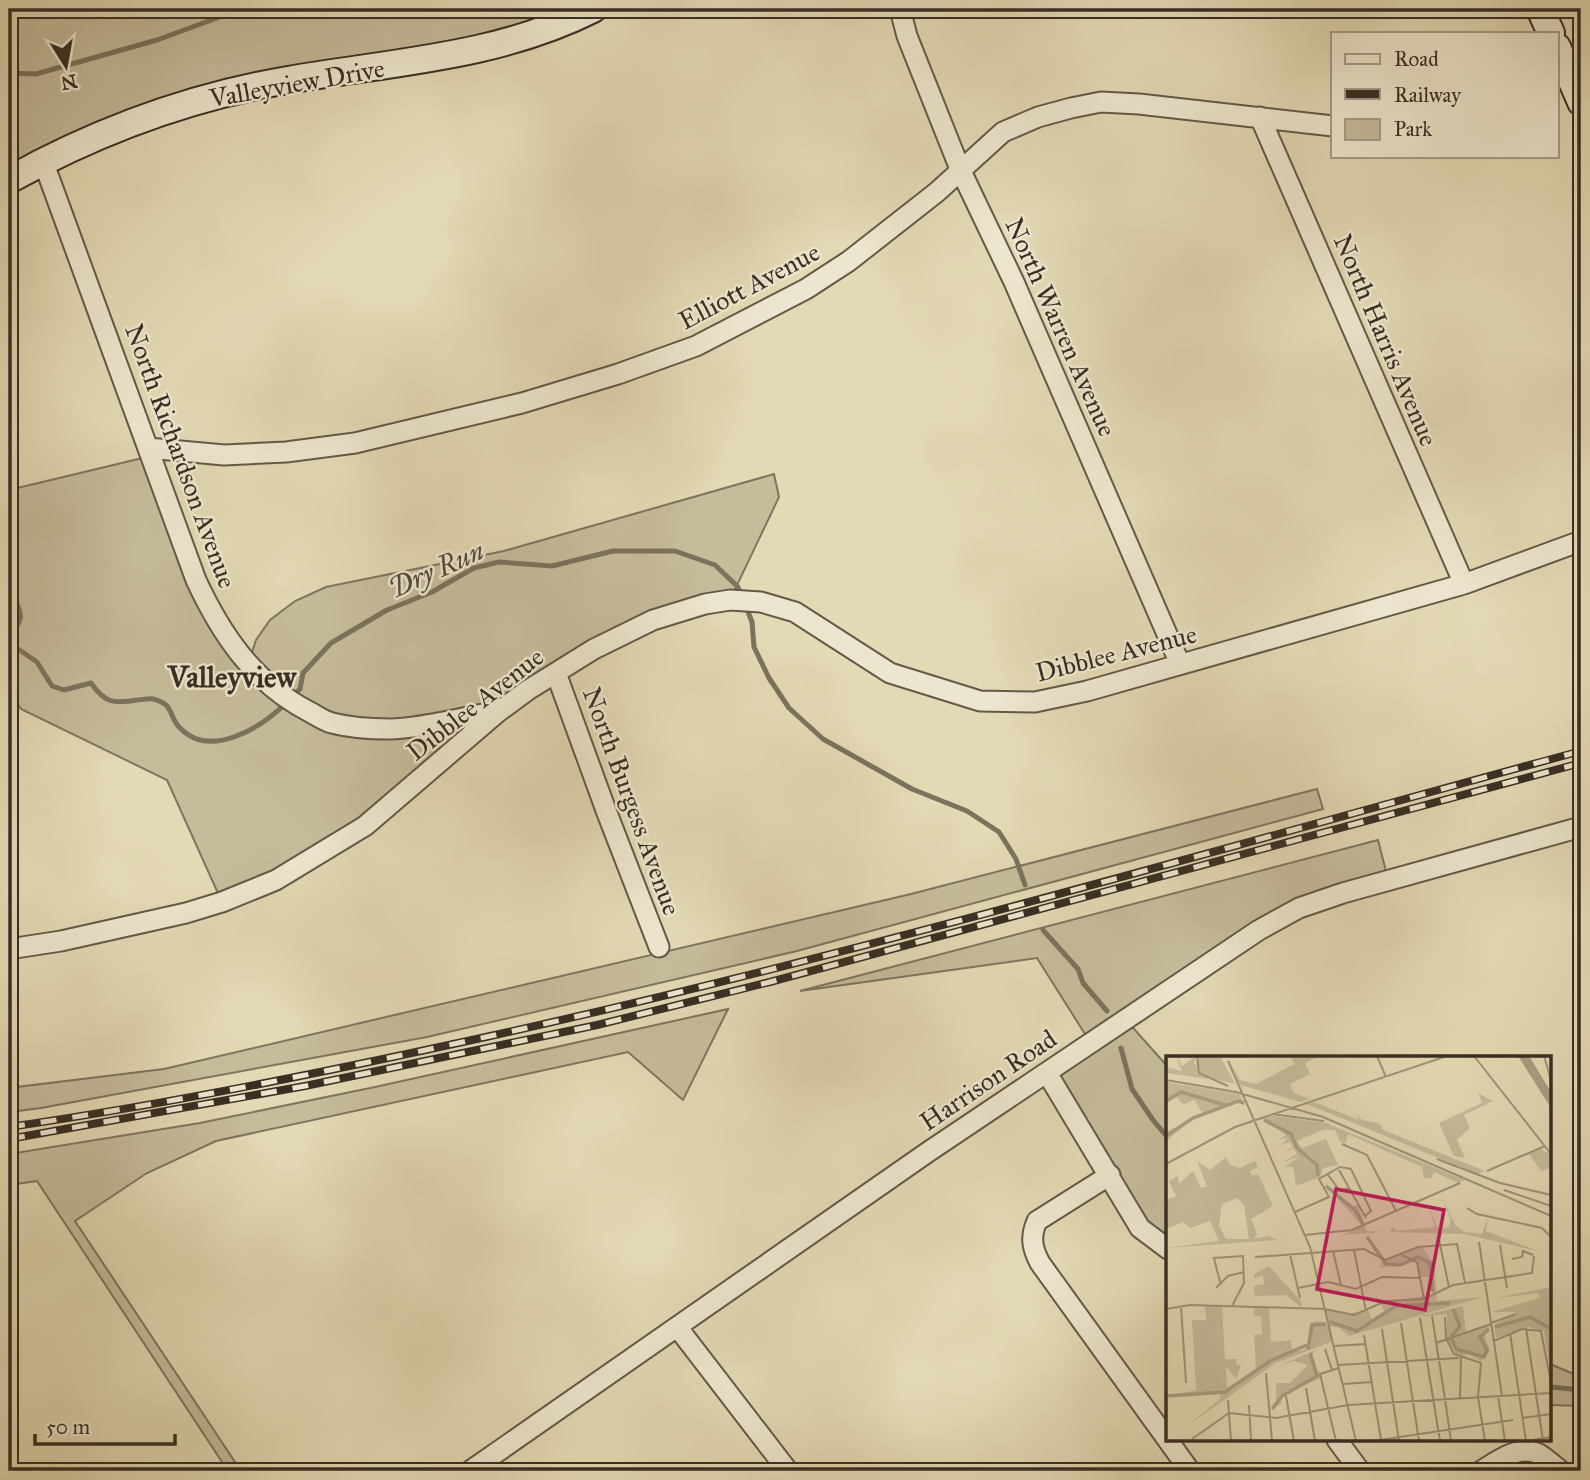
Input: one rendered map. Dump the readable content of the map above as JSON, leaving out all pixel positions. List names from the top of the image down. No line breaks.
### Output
{"streets":{"street":["Valleyview Drive","Elliott Avenue","North Warren Avenue","North Harris Avenue","North Richardson Avenue","Dibblee Avenue","North Burgess Avenue","Harrison Road"]},"crossings":[["Valleyview Drive","North Richardson Avenue"],["Elliott Avenue","North Warren Avenue"],["Elliott Avenue","North Harris Avenue"],["Elliott Avenue","North Richardson Avenue"],["North Warren Avenue","Dibblee Avenue"],["North Harris Avenue","Dibblee Avenue"],["North Richardson Avenue","Dibblee Avenue"],["Dibblee Avenue","North Burgess Avenue"]],"districts":["Valleyview"],"water":["Dry Run"],"legend":["Road","Railway","Park"],"scale_bar":"50 m","north":"bottom"}
